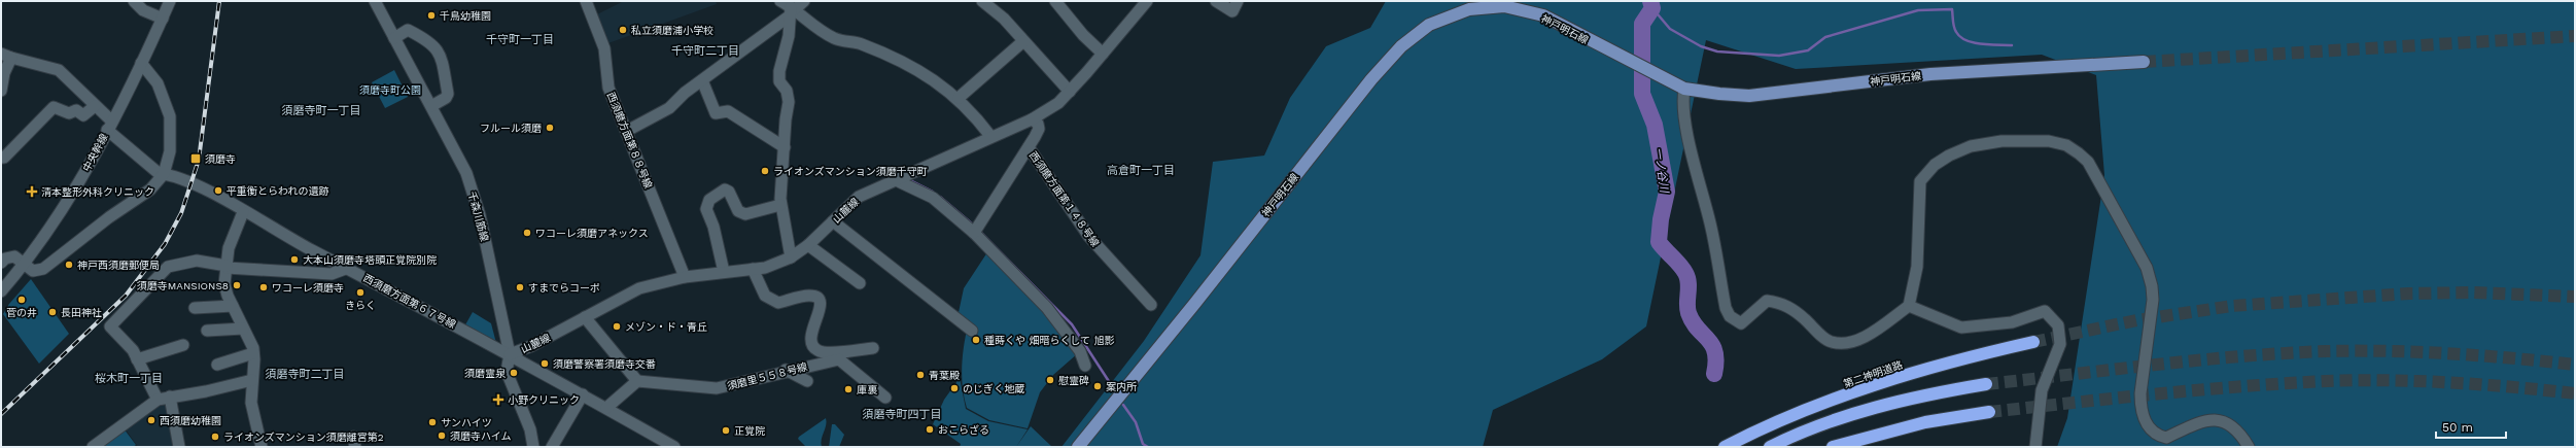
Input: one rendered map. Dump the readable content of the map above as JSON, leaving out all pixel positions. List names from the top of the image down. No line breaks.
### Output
{"streets":{"highway":["第二神明道路"],"main road":["神戸明石線"],"street":["西須磨方面第８８号線","中央幹線","西須磨方面第１４８号線","山麓線","千森川筋線","西須磨方面第６７号線","須磨里５５８号線"]},"crossings":[["西須磨方面第８８号線","山麓線"],["中央幹線","西須磨方面第６７号線"],["山麓線","千森川筋線"],["山麓線","西須磨方面第６７号線"],["千森川筋線","西須磨方面第６７号線"]],"districts":["千守町一丁目","千守町二丁目","須磨寺町一丁目","高倉町一丁目","須磨寺町二丁目","桜木町一丁目","須磨寺町四丁目"],"water":["一ノ谷川"],"parks":["須磨寺町公園"],"places":{"other":["千鳥幼稚園","私立須磨浦小学校","フルール須磨","ライオンズマンション須磨千守町","平重衡とらわれの遺跡","ワコーレ須磨アネックス","大本山須磨寺塔頭正覚院別院","神戸西須磨郵便局","須磨寺MANSIONS8","ワコーレ須磨寺","すまでらコーポ","きらく","菅の井","長田神社","メゾン・ド・青丘","種蒔くや 畑暗らくして 旭影","須磨警察署須磨寺交番","須磨霊泉","青葉殿","慰霊碑","案内所","のじぎく地蔵","庫裏","西須磨幼稚園","サンハイツ","おこらざる","正覚院","須磨寺ハイム","ライオンズマンション須磨離宮第2"],"transit":["須磨寺"],"health":["清本整形外科クリニック","小野クリニック"]},"scale_bar":"50 m"}
